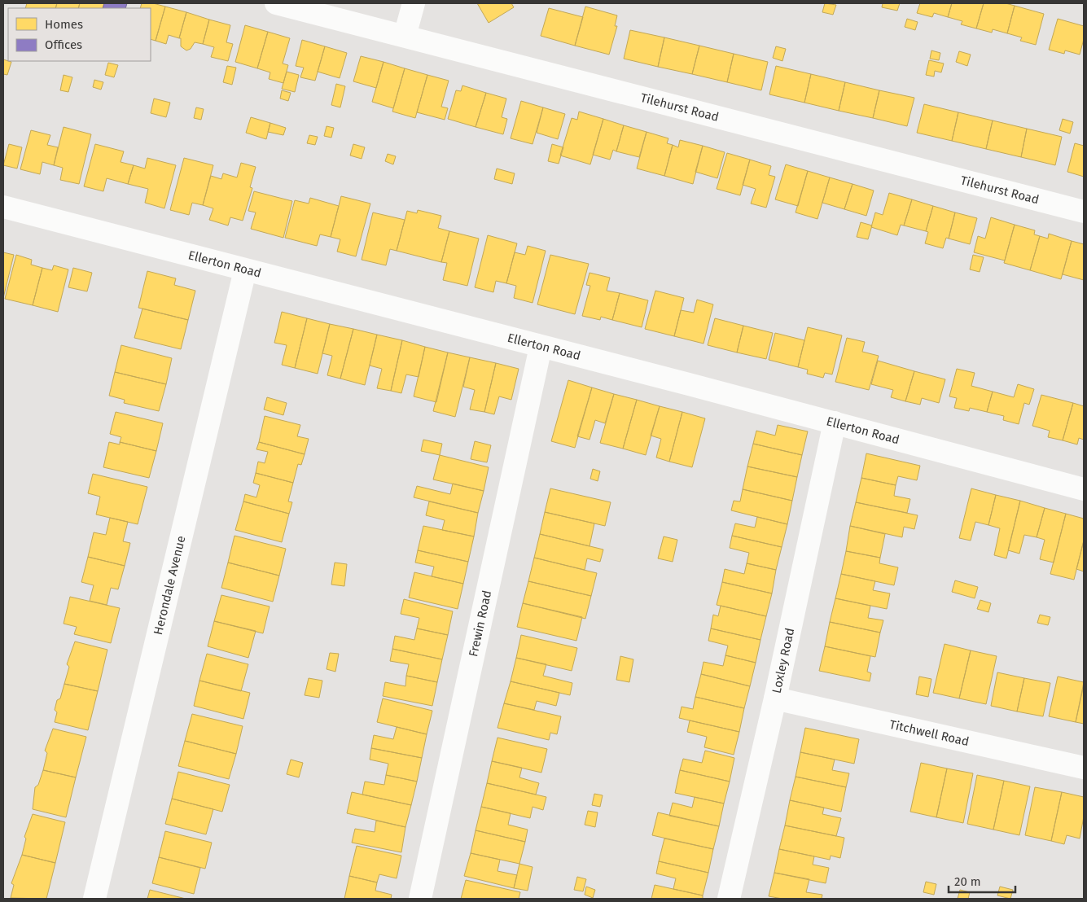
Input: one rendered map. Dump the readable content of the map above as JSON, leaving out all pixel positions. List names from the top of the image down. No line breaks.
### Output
{"streets":{"street":["Tilehurst Road","Ellerton Road","Herondale Avenue","Frewin Road","Loxley Road","Titchwell Road"]},"crossings":[["Ellerton Road","Herondale Avenue"],["Ellerton Road","Frewin Road"],["Ellerton Road","Loxley Road"],["Loxley Road","Titchwell Road"]],"legend":["Homes","Offices"],"scale_bar":"20 m"}
